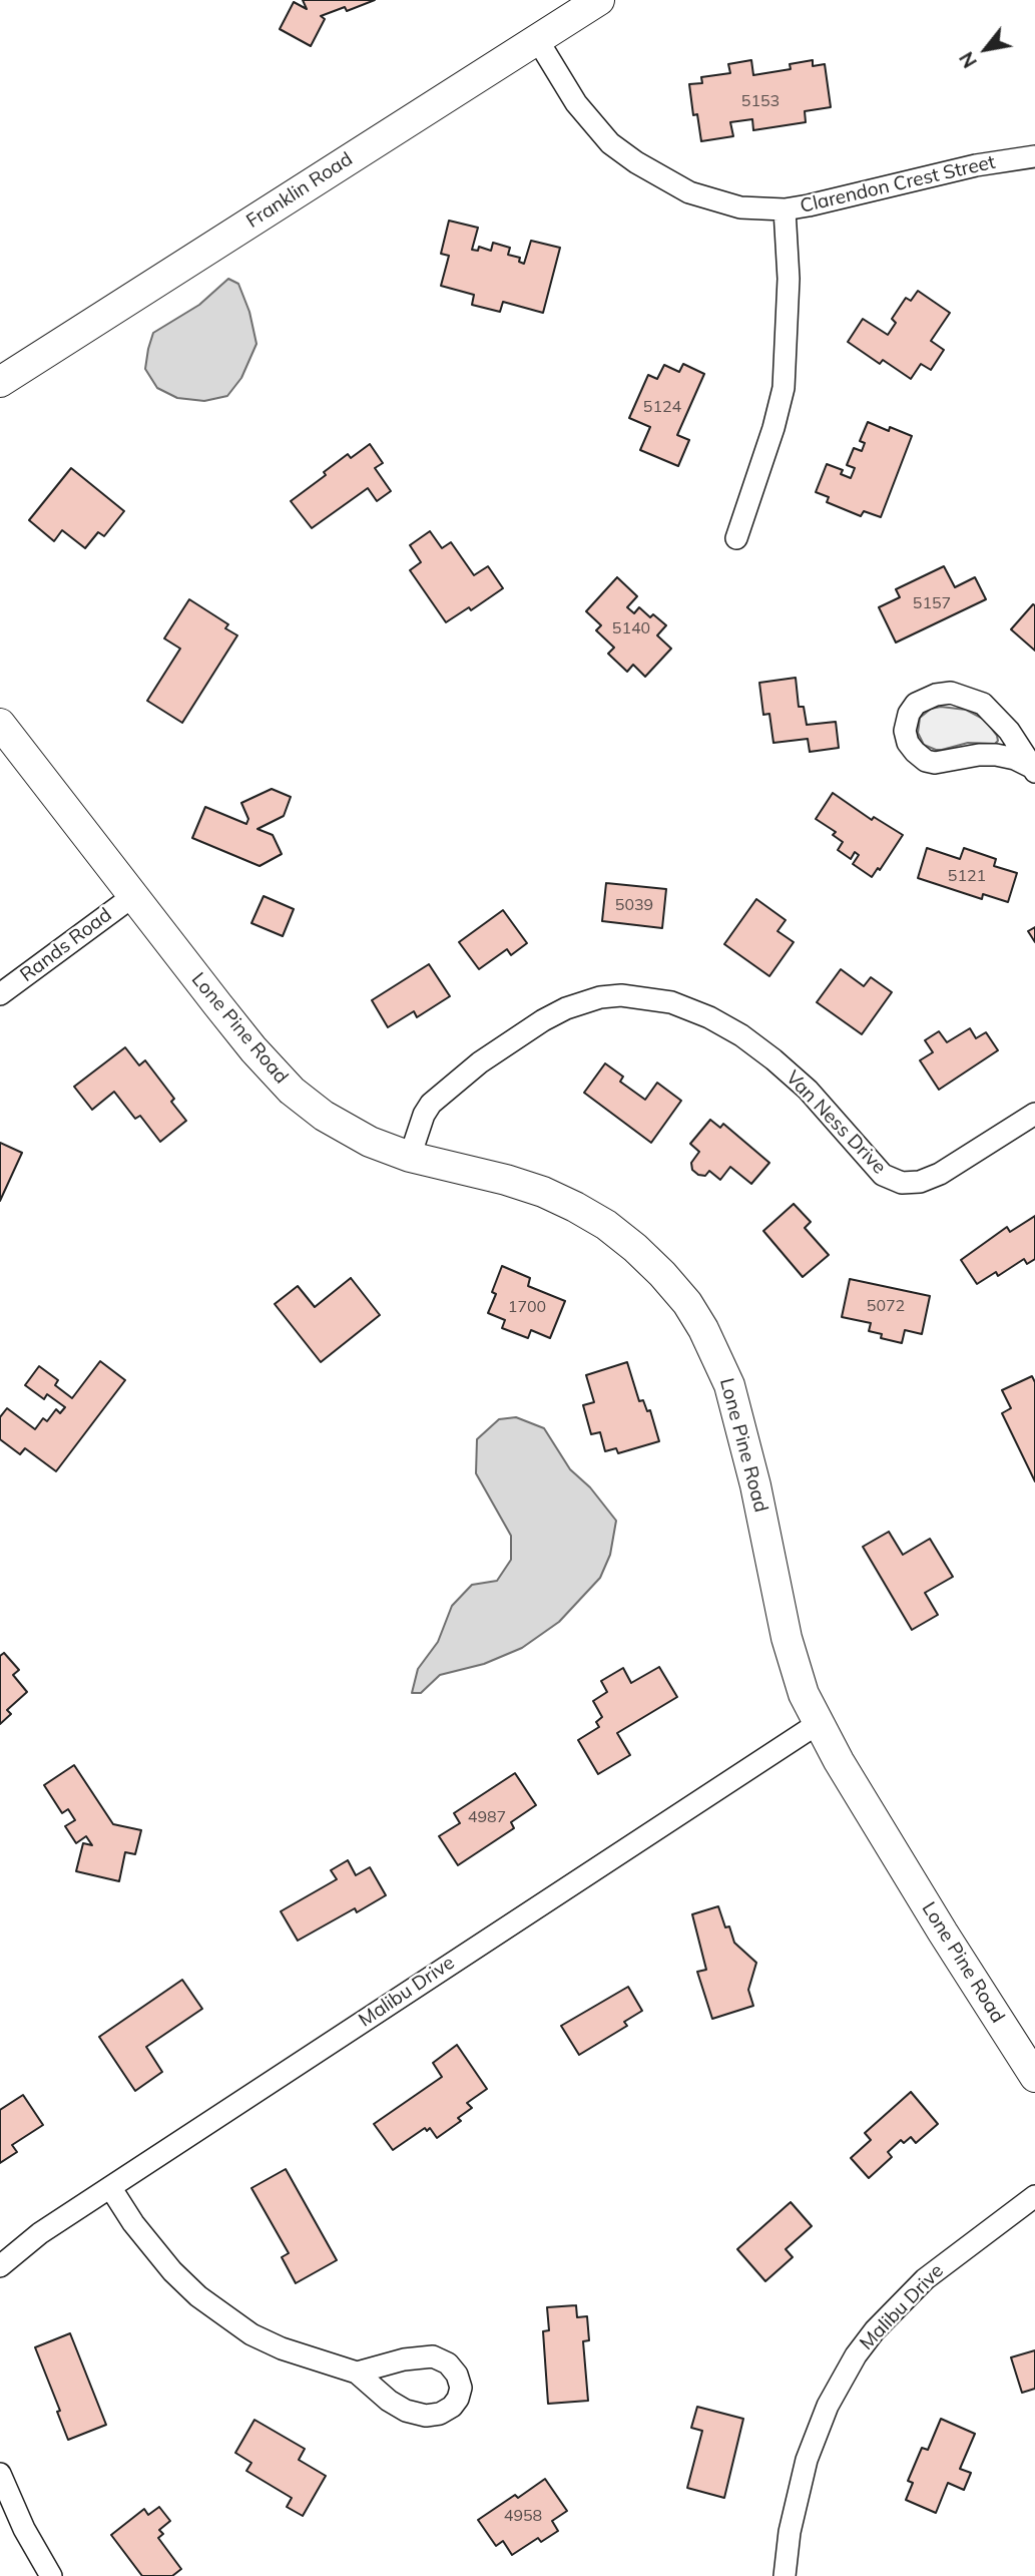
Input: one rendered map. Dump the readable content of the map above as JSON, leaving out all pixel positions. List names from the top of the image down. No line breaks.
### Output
{"streets":{"street":["Clarendon Crest Street","Franklin Road","Rands Road","Lone Pine Road","Van Ness Drive","Malibu Drive"]},"crossings":[["Clarendon Crest Street","Franklin Road"],["Rands Road","Lone Pine Road"],["Lone Pine Road","Van Ness Drive"],["Lone Pine Road","Malibu Drive"]],"house_numbers":["5153","5124","5157","5140","5121","5039","5072","1700","4987","4958"],"north":"bottom left"}
